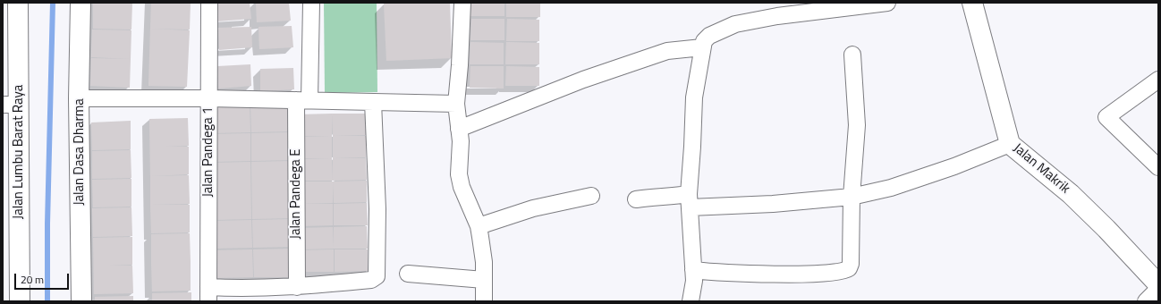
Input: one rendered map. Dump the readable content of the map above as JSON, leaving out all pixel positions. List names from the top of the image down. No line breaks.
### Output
{"streets":{"street":["Jalan Lumbu Barat Raya","Jalan Dasa Dharma","Jalan Pandega 1","Jalan Makrik","Jalan Pandega E"]},"scale_bar":"20 m"}
